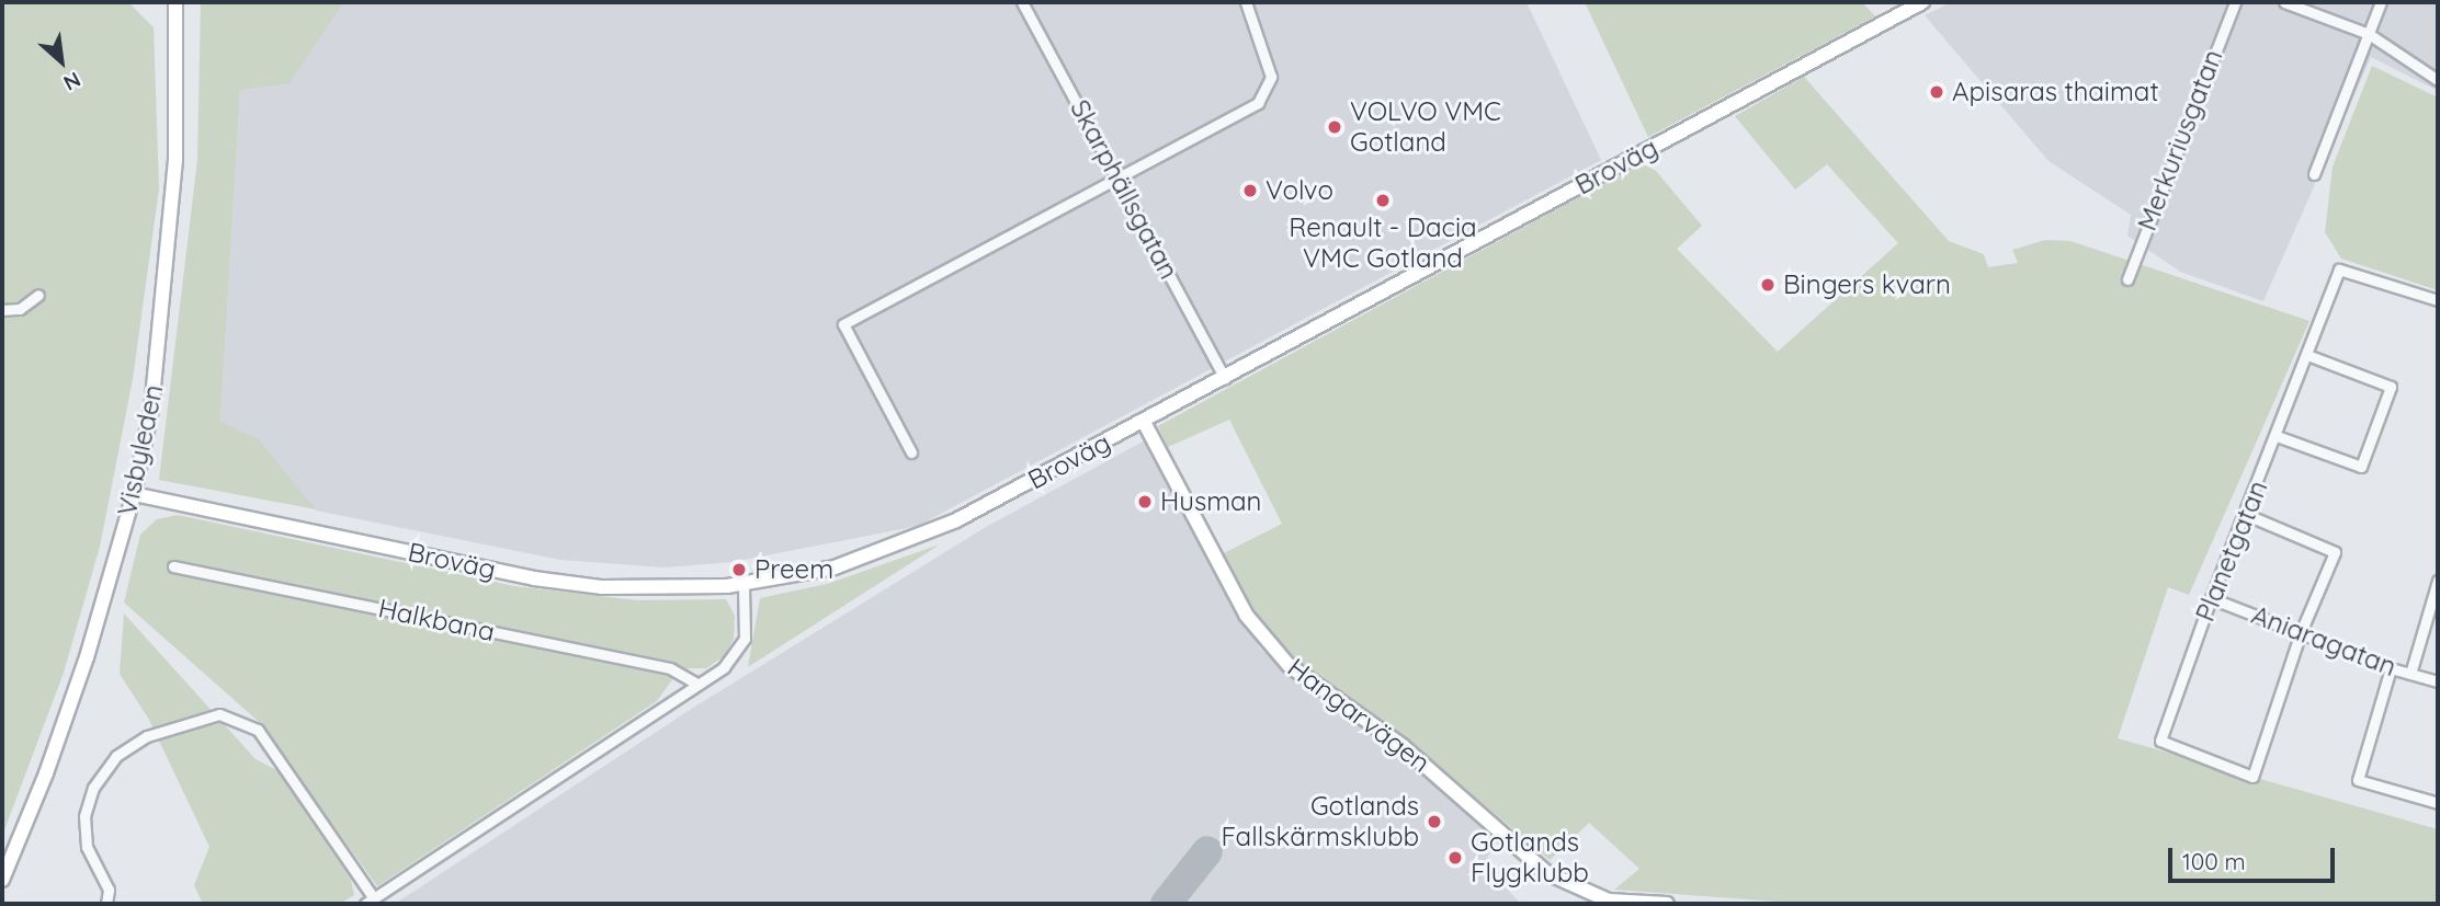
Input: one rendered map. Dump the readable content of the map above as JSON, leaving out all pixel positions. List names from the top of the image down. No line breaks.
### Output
{"streets":{"main road":["Broväg","Visbyleden","Hangarvägen"],"street":["Merkuriusgatan","Skarphällsgatan","Planetgatan","Halkbana","Aniaragatan"]},"crossings":[["Broväg","Skarphällsgatan"],["Broväg","Visbyleden"],["Broväg","Hangarvägen"],["Planetgatan","Aniaragatan"]],"places":["Apisaras thaimat","VOLVO VMC Gotland","Volvo","Renault - Dacia VMC Gotland","Bingers kvarn","Husman","Preem","Gotlands Fallskärmsklubb","Gotlands Flygklubb"],"scale_bar":"100 m","north":"bottom right"}
